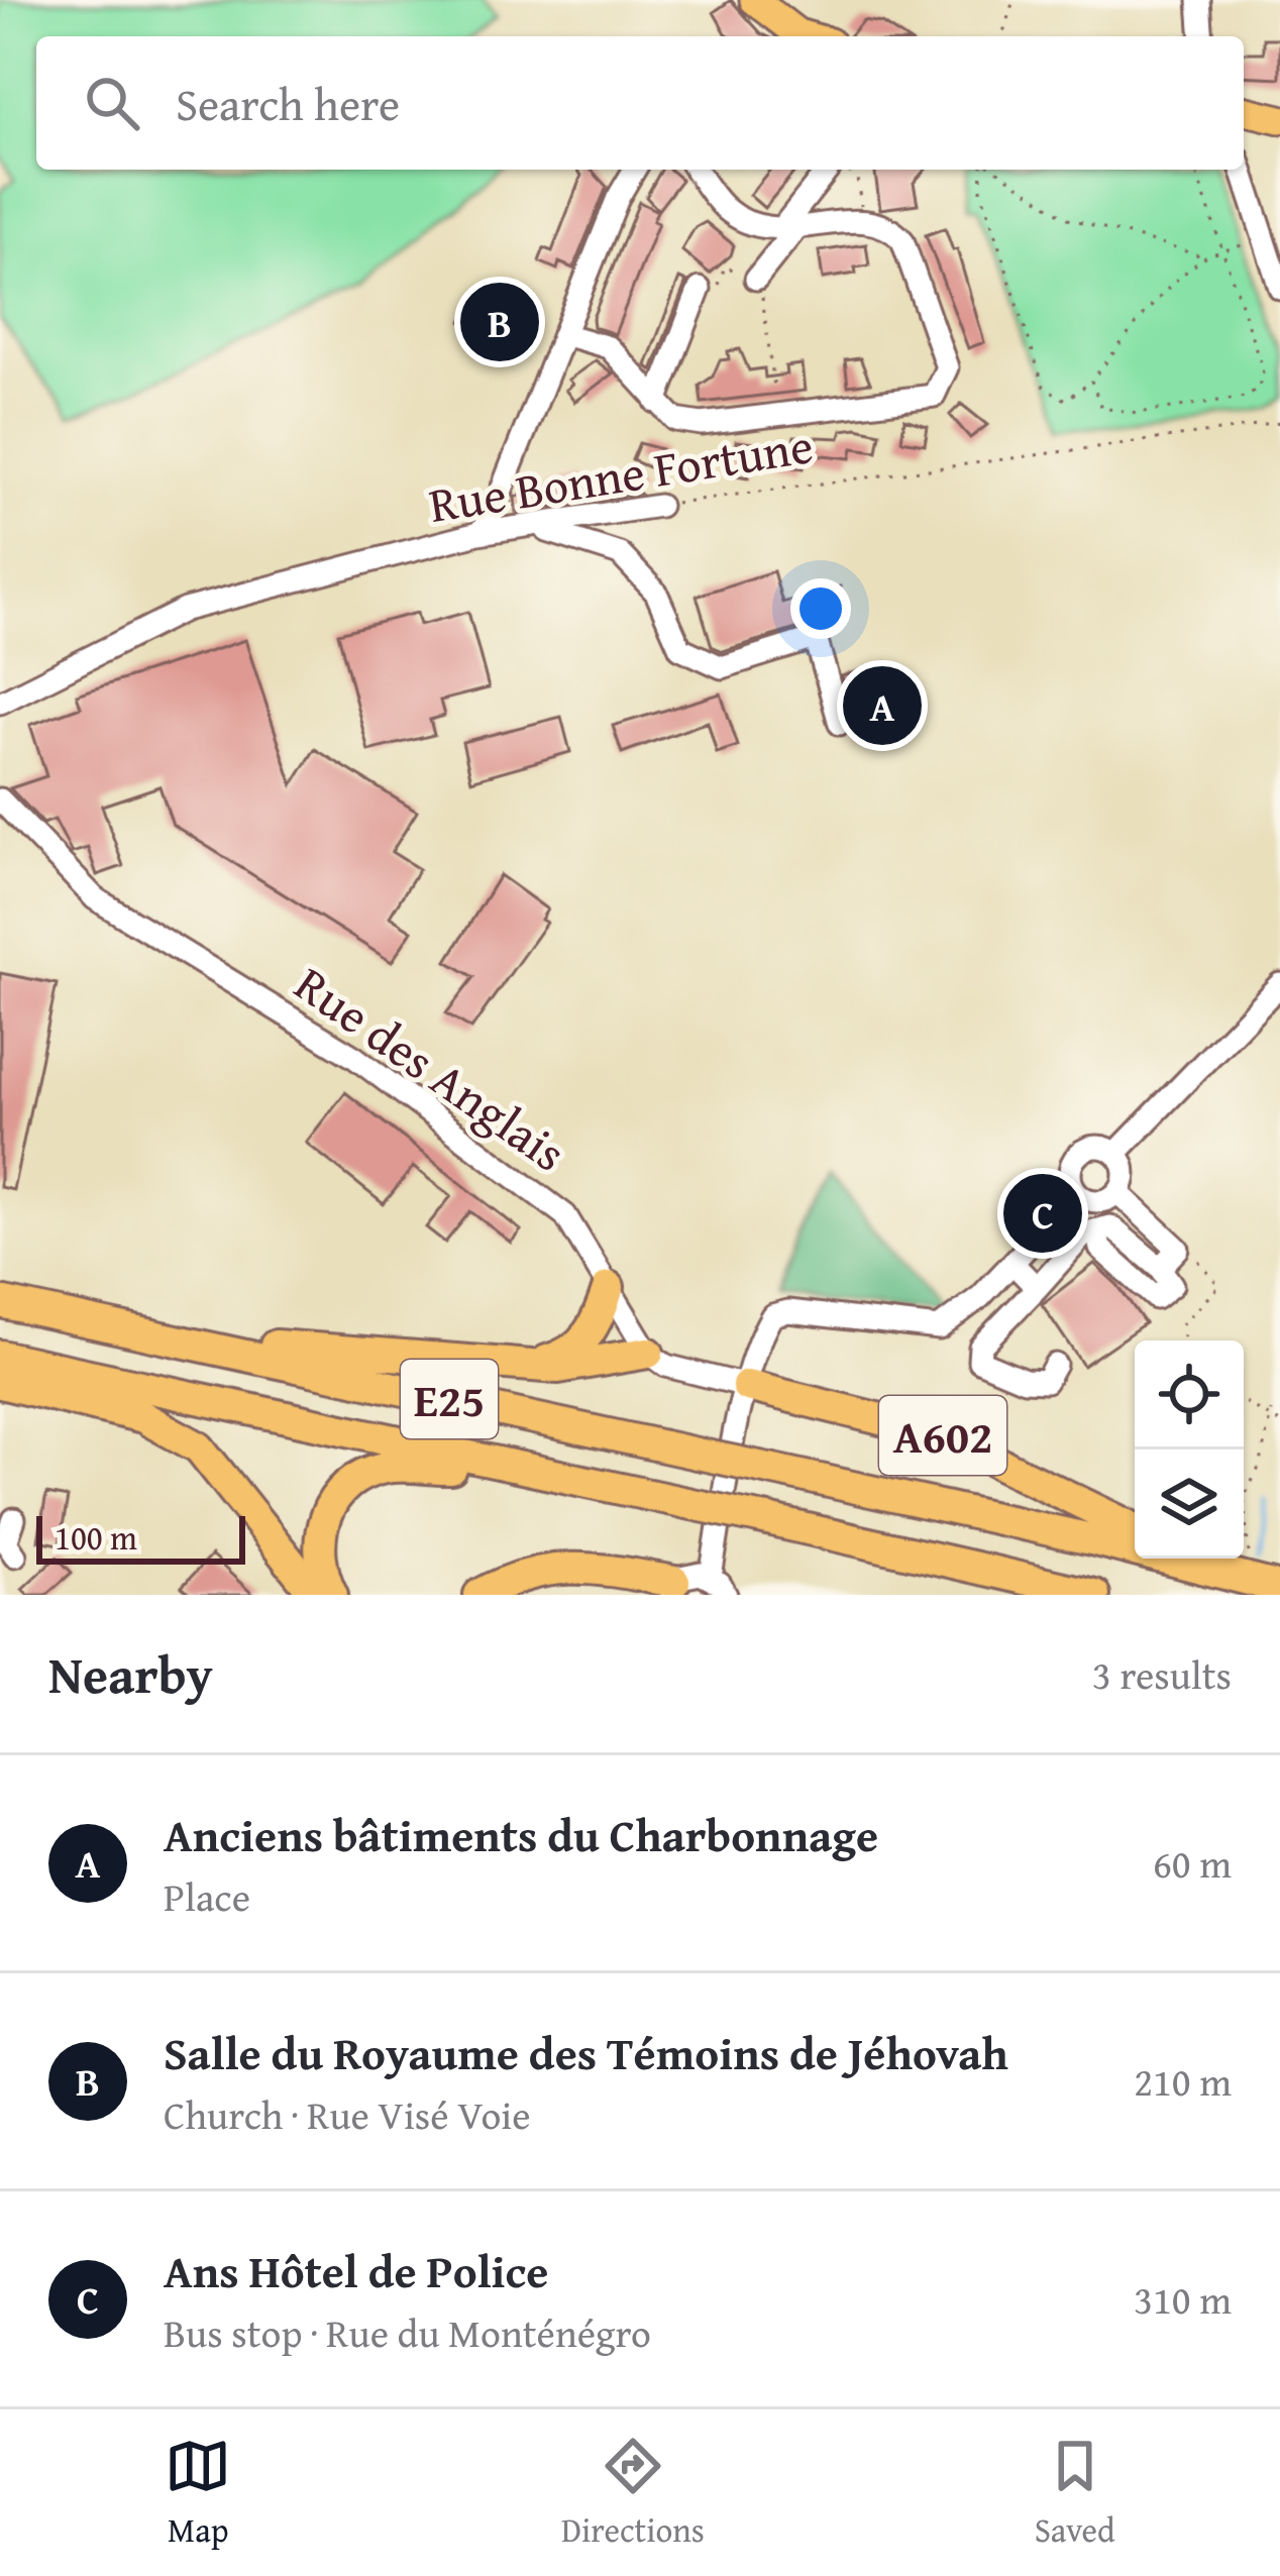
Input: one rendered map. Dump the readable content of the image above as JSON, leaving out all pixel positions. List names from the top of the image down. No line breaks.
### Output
{"streets":{"highway":["E25","A602"],"street":["Rue Bonne Fortune","Rue des Anglais"]},"scale_bar":"100 m","page":{"search":"Search here","pins":["B","A","C"],"scale":"100 m","heading":["Nearby","3 results"],"list":[{"mark":"A","name":"Anciens bâtiments du Charbonnage","note":"Place","value":"60 m"},{"mark":"B","name":"Salle du Royaume des Témoins de Jéhovah","note":"Church · Rue Visé Voie","value":"210 m"},{"mark":"C","name":"Ans Hôtel de Police","note":"Bus stop · Rue du Monténégro","value":"310 m"}],"nav":["Map","Directions","Saved"]}}
